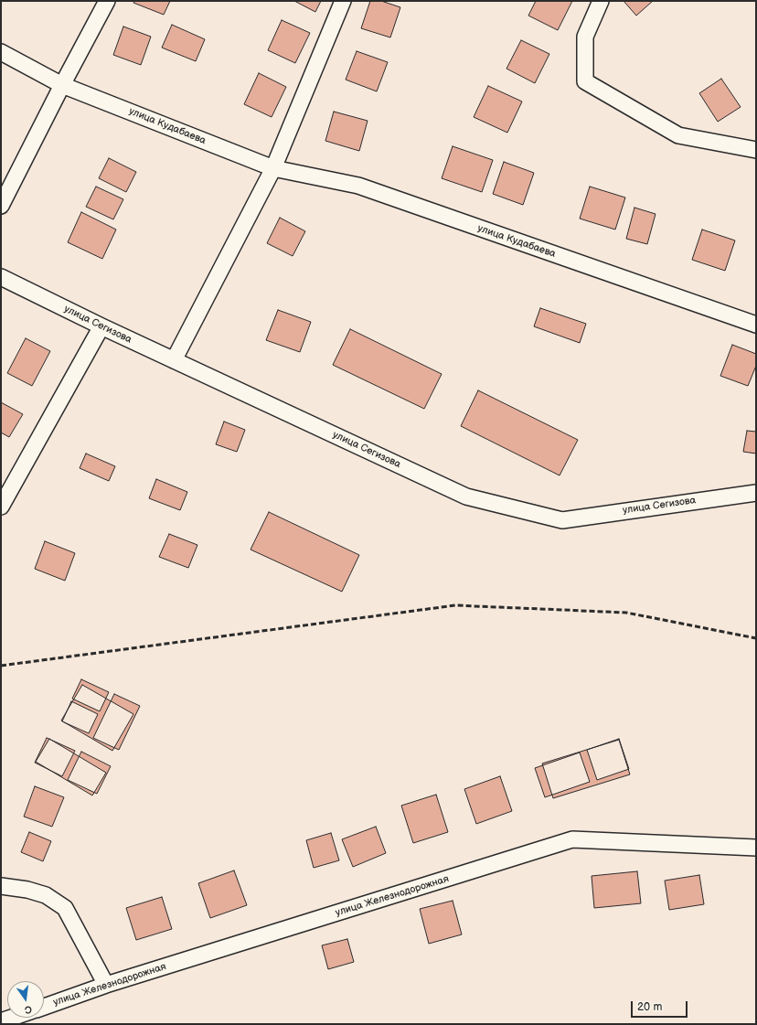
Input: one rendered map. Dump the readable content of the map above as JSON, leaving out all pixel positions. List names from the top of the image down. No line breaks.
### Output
{"streets":{"street":["улица Кудабаева","улица Сегизова","улица Железнодорожная"]},"scale_bar":"20 m","north":"bottom"}
